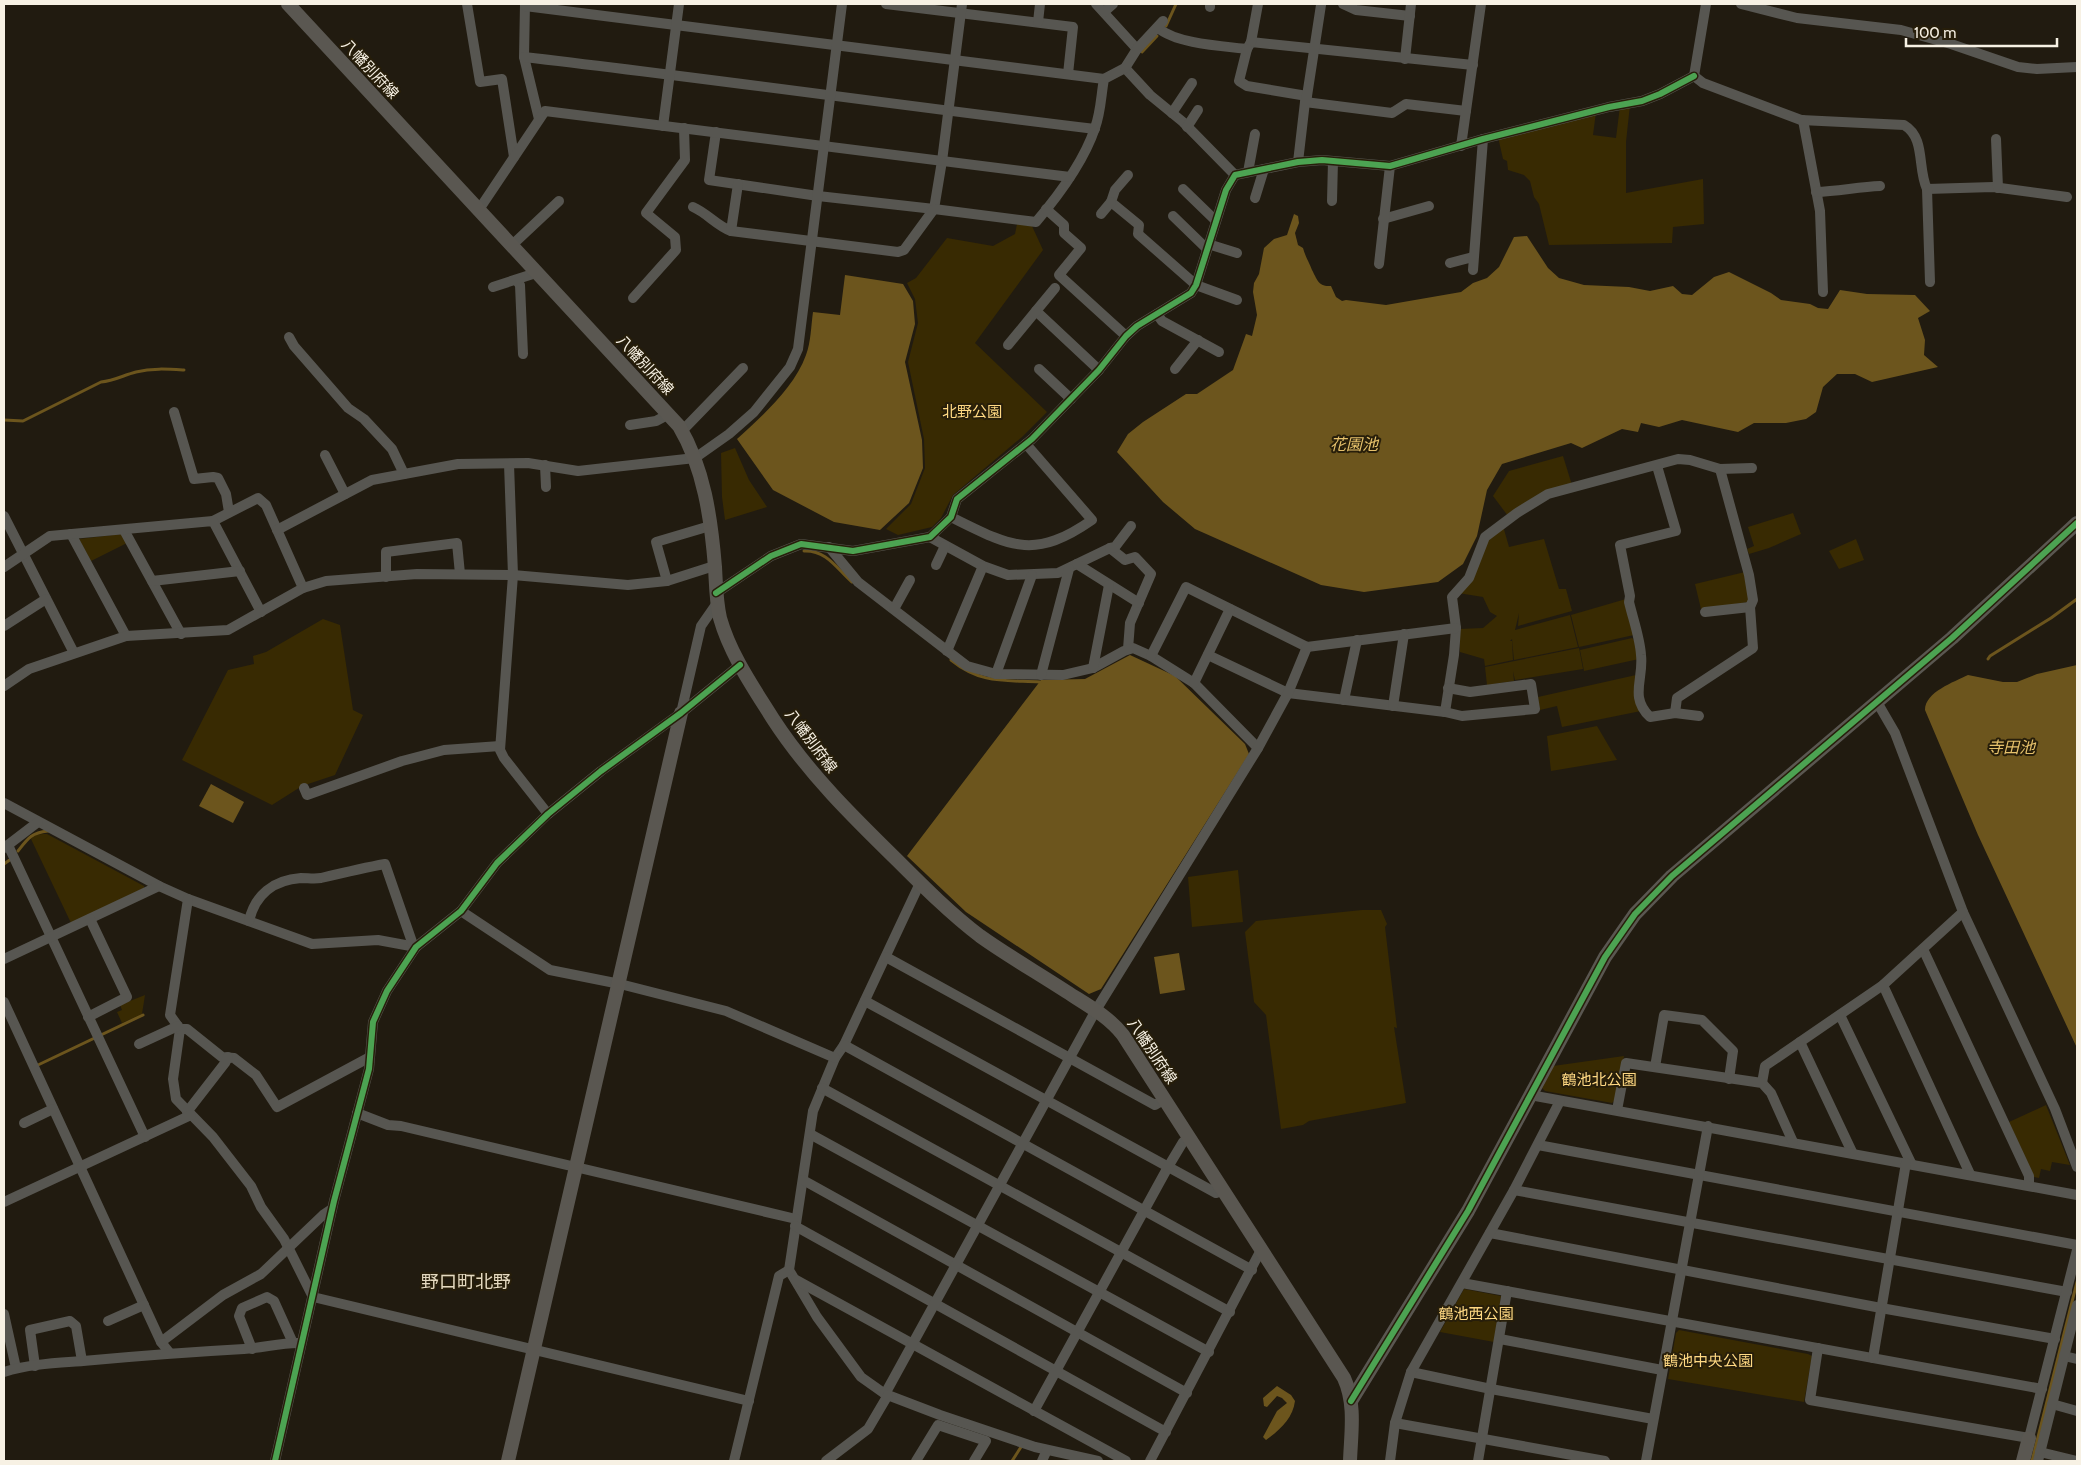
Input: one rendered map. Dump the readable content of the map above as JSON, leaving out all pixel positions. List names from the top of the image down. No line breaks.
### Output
{"streets":{"street":["八幡別府線"]},"districts":["野口町北野"],"water":["花園池","寺田池"],"parks":["北野公園","鶴池北公園","鶴池西公園","鶴池中央公園"],"scale_bar":"100 m"}
